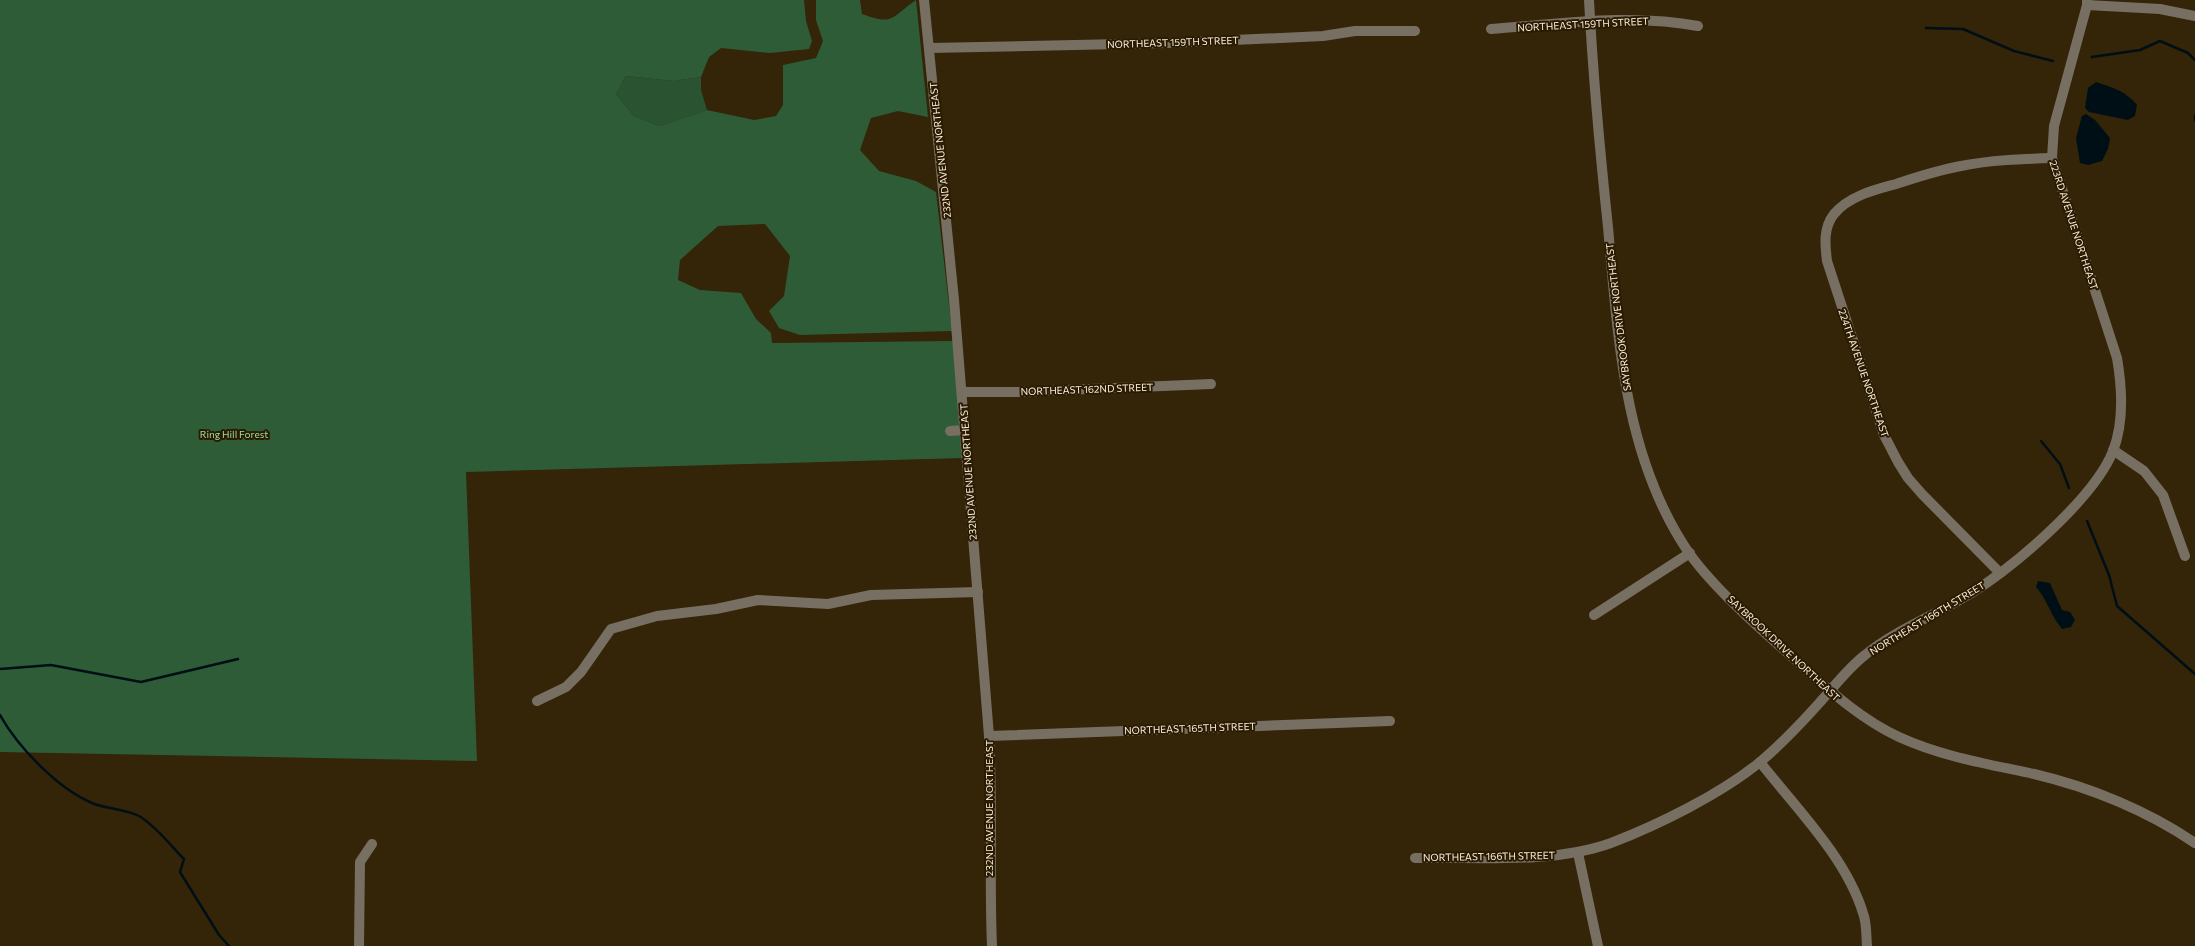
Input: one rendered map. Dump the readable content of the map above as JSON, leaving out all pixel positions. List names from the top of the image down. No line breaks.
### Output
{"streets":{"street":["NORTHEAST 159TH STREET","232ND AVENUE NORTHEAST","223RD AVENUE NORTHEAST","SAYBROOK DRIVE NORTHEAST","224TH AVENUE NORTHEAST","NORTHEAST 162ND STREET","NORTHEAST 166TH STREET","NORTHEAST 165TH STREET"]},"crossings":[["NORTHEAST 159TH STREET","232ND AVENUE NORTHEAST"],["NORTHEAST 159TH STREET","SAYBROOK DRIVE NORTHEAST"],["232ND AVENUE NORTHEAST","NORTHEAST 162ND STREET"],["232ND AVENUE NORTHEAST","NORTHEAST 165TH STREET"],["223RD AVENUE NORTHEAST","224TH AVENUE NORTHEAST"],["223RD AVENUE NORTHEAST","NORTHEAST 166TH STREET"],["SAYBROOK DRIVE NORTHEAST","NORTHEAST 166TH STREET"],["224TH AVENUE NORTHEAST","NORTHEAST 166TH STREET"]],"parks":["Ring Hill Forest"]}
